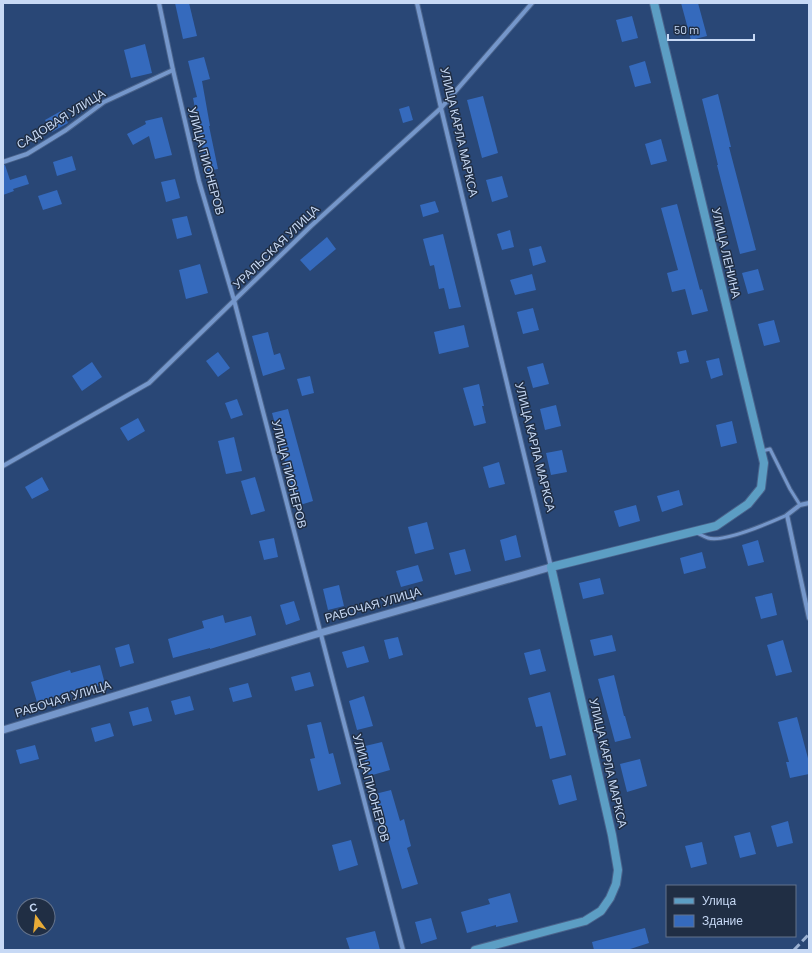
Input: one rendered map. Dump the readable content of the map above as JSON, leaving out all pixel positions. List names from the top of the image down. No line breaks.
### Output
{"streets":{"main road":["УЛИЦА КАРЛА МАРКСА","УЛИЦА ЛЕНИНА","РАБОЧАЯ УЛИЦА"],"street":["САДОВАЯ УЛИЦА","УЛИЦА ПИОНЕРОВ","УРАЛЬСКАЯ УЛИЦА"]},"crossings":[["САДОВАЯ УЛИЦА","УЛИЦА ПИОНЕРОВ"],["УЛИЦА КАРЛА МАРКСА","УРАЛЬСКАЯ УЛИЦА"],["УЛИЦА КАРЛА МАРКСА","РАБОЧАЯ УЛИЦА"],["УЛИЦА ПИОНЕРОВ","УРАЛЬСКАЯ УЛИЦА"],["УЛИЦА ПИОНЕРОВ","РАБОЧАЯ УЛИЦА"],["УЛИЦА ЛЕНИНА","РАБОЧАЯ УЛИЦА"]],"legend":["Улица","Здание"],"scale_bar":"50 m","north":"top"}
